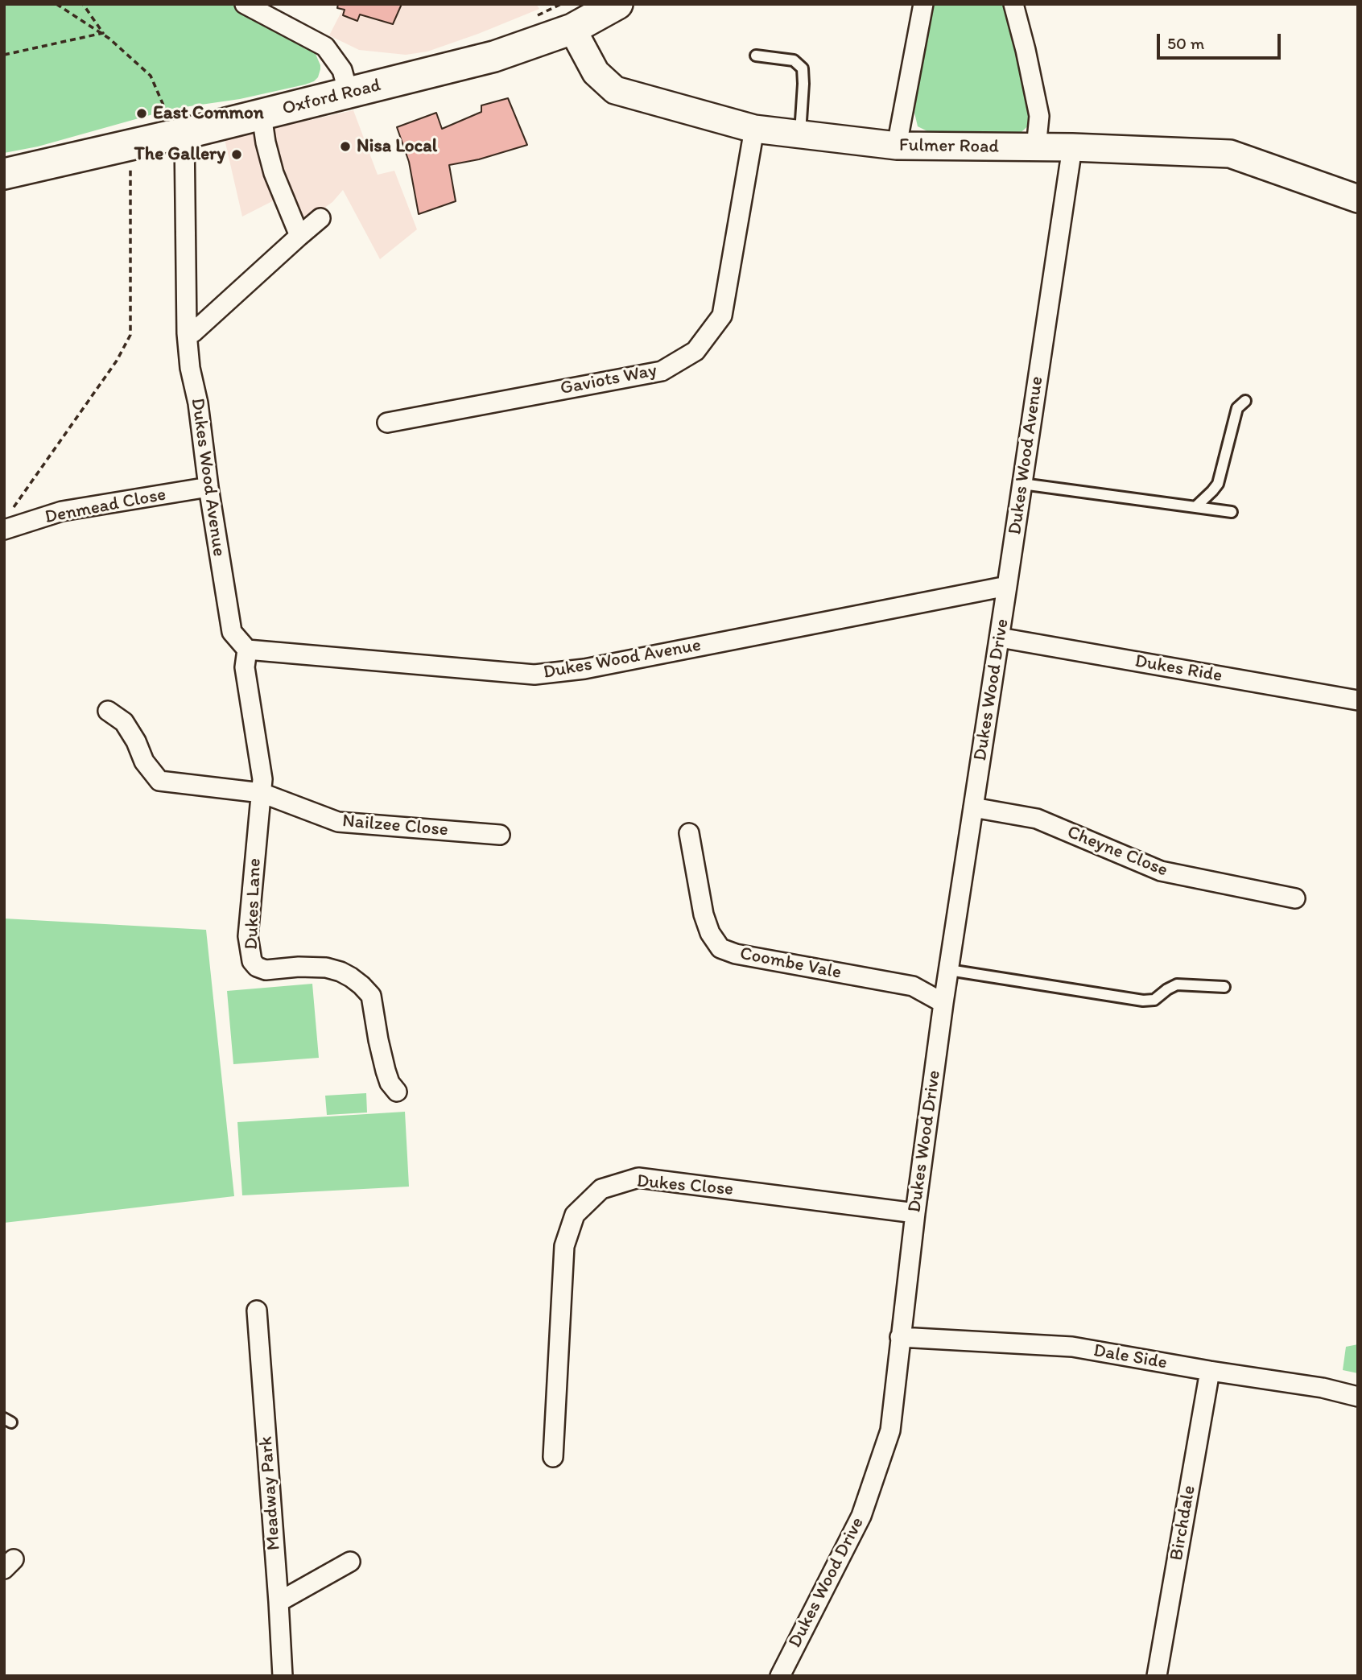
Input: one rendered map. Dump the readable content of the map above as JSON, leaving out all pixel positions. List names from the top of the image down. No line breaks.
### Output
{"streets":{"main road":["Oxford Road"],"street":["Fulmer Road","Gaviots Way","Dukes Wood Avenue","Denmead Close","Dukes Ride","Dukes Wood Drive","Nailzee Close","Cheyne Close","Dukes Lane","Coombe Vale","Dukes Close","Dale Side","Meadway Park","Birchdale"]},"crossings":[["Oxford Road","Fulmer Road"],["Oxford Road","Dukes Wood Avenue"],["Fulmer Road","Gaviots Way"],["Fulmer Road","Dukes Wood Avenue"],["Dukes Wood Avenue","Denmead Close"],["Dukes Wood Avenue","Dukes Wood Drive"],["Dukes Wood Avenue","Dukes Lane"],["Dukes Ride","Dukes Wood Drive"],["Dukes Wood Drive","Cheyne Close"],["Dukes Wood Drive","Coombe Vale"],["Dukes Wood Drive","Dukes Close"],["Dukes Wood Drive","Dale Side"],["Nailzee Close","Dukes Lane"],["Dale Side","Birchdale"]],"places":["East Common","Nisa Local","The Gallery"],"scale_bar":"50 m"}
